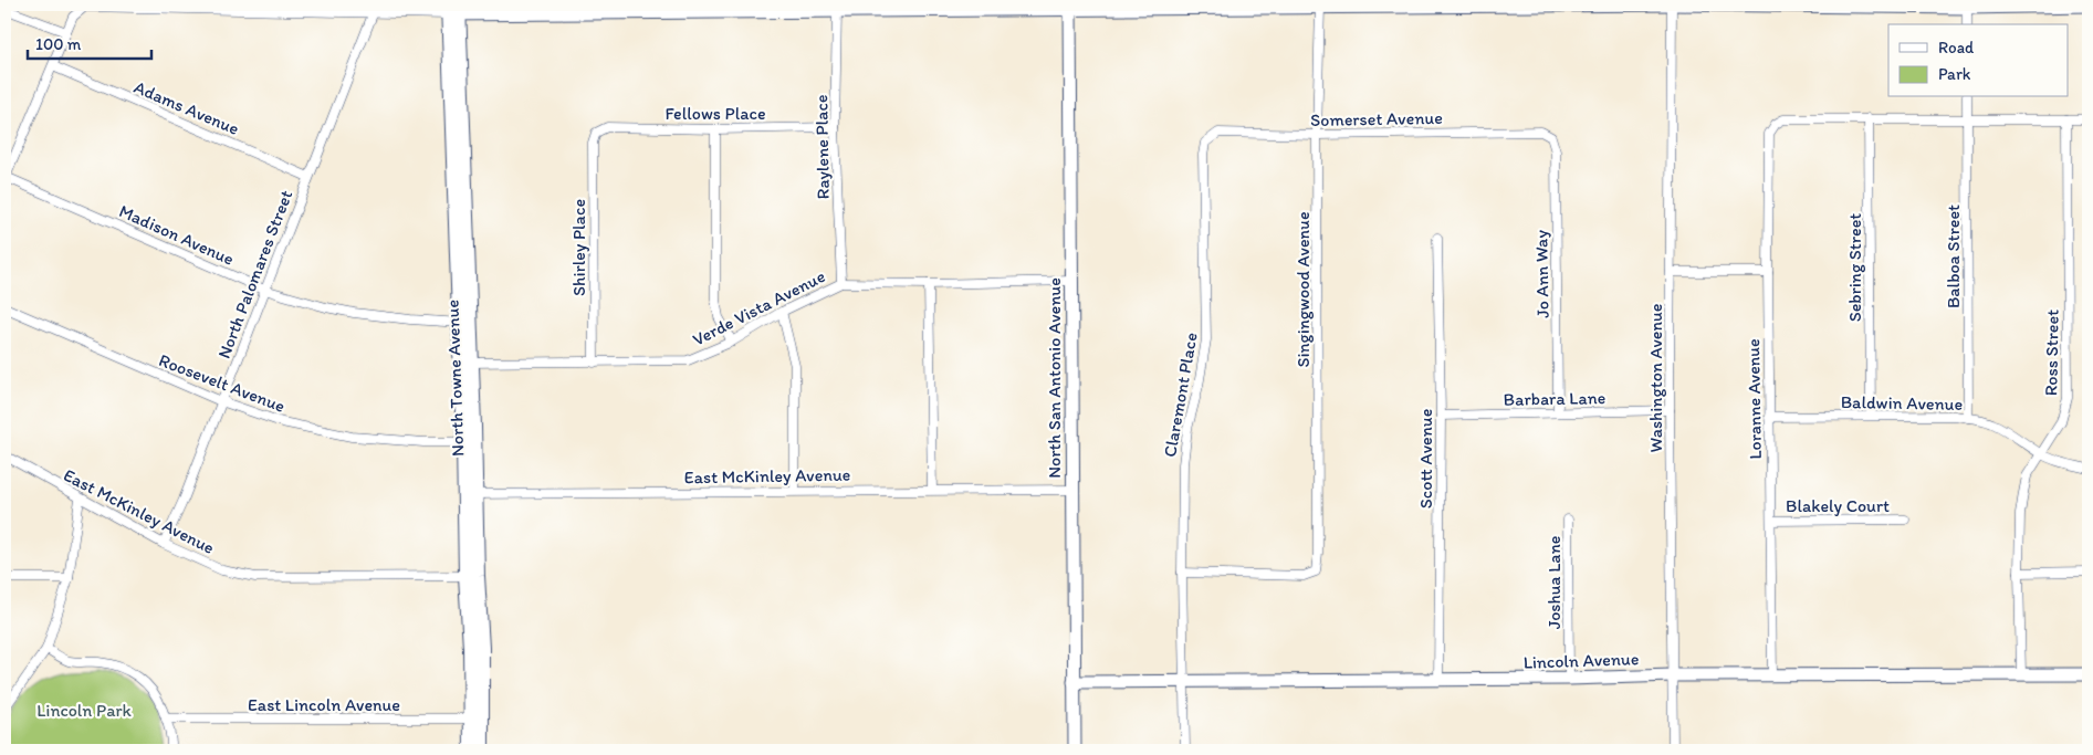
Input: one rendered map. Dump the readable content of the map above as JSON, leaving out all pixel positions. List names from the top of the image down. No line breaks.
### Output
{"streets":{"main road":["North Towne Avenue","North San Antonio Avenue","Lincoln Avenue"],"street":["Adams Avenue","Fellows Place","Somerset Avenue","Raylene Place","Madison Avenue","Shirley Place","Balboa Street","Sebring Street","North Palomares Street","Jo Ann Way","Singingwood Avenue","Verde Vista Avenue","Ross Street","Washington Avenue","Roosevelt Avenue","Claremont Place","Barbara Lane","Loranne Avenue","Baldwin Avenue","Scott Avenue","East McKinley Avenue","Blakely Court","Joshua Lane","East Lincoln Avenue"]},"crossings":[["Adams Avenue","North Palomares Street"],["Fellows Place","Raylene Place"],["Fellows Place","Shirley Place"],["Somerset Avenue","Jo Ann Way"],["Somerset Avenue","Singingwood Avenue"],["Somerset Avenue","Claremont Place"],["Raylene Place","Verde Vista Avenue"],["Madison Avenue","North Palomares Street"],["Madison Avenue","North Towne Avenue"],["Shirley Place","Verde Vista Avenue"],["Balboa Street","Baldwin Avenue"],["Sebring Street","Loranne Avenue"],["Sebring Street","Baldwin Avenue"],["North Palomares Street","Roosevelt Avenue"],["North Palomares Street","East McKinley Avenue"],["Jo Ann Way","Barbara Lane"],["Singingwood Avenue","Claremont Place"],["Verde Vista Avenue","North Towne Avenue"],["Verde Vista Avenue","North San Antonio Avenue"],["Ross Street","Baldwin Avenue"],["Ross Street","Lincoln Avenue"],["North Towne Avenue","Roosevelt Avenue"],["North Towne Avenue","East McKinley Avenue"],["North Towne Avenue","East Lincoln Avenue"],["North San Antonio Avenue","East McKinley Avenue"],["North San Antonio Avenue","Lincoln Avenue"],["Washington Avenue","Barbara Lane"],["Washington Avenue","Lincoln Avenue"],["Claremont Place","Lincoln Avenue"],["Barbara Lane","Scott Avenue"],["Loranne Avenue","Baldwin Avenue"],["Loranne Avenue","Blakely Court"],["Loranne Avenue","Lincoln Avenue"],["Scott Avenue","Lincoln Avenue"],["Joshua Lane","Lincoln Avenue"]],"parks":["Lincoln Park"],"legend":["Road","Park"],"scale_bar":"100 m"}
